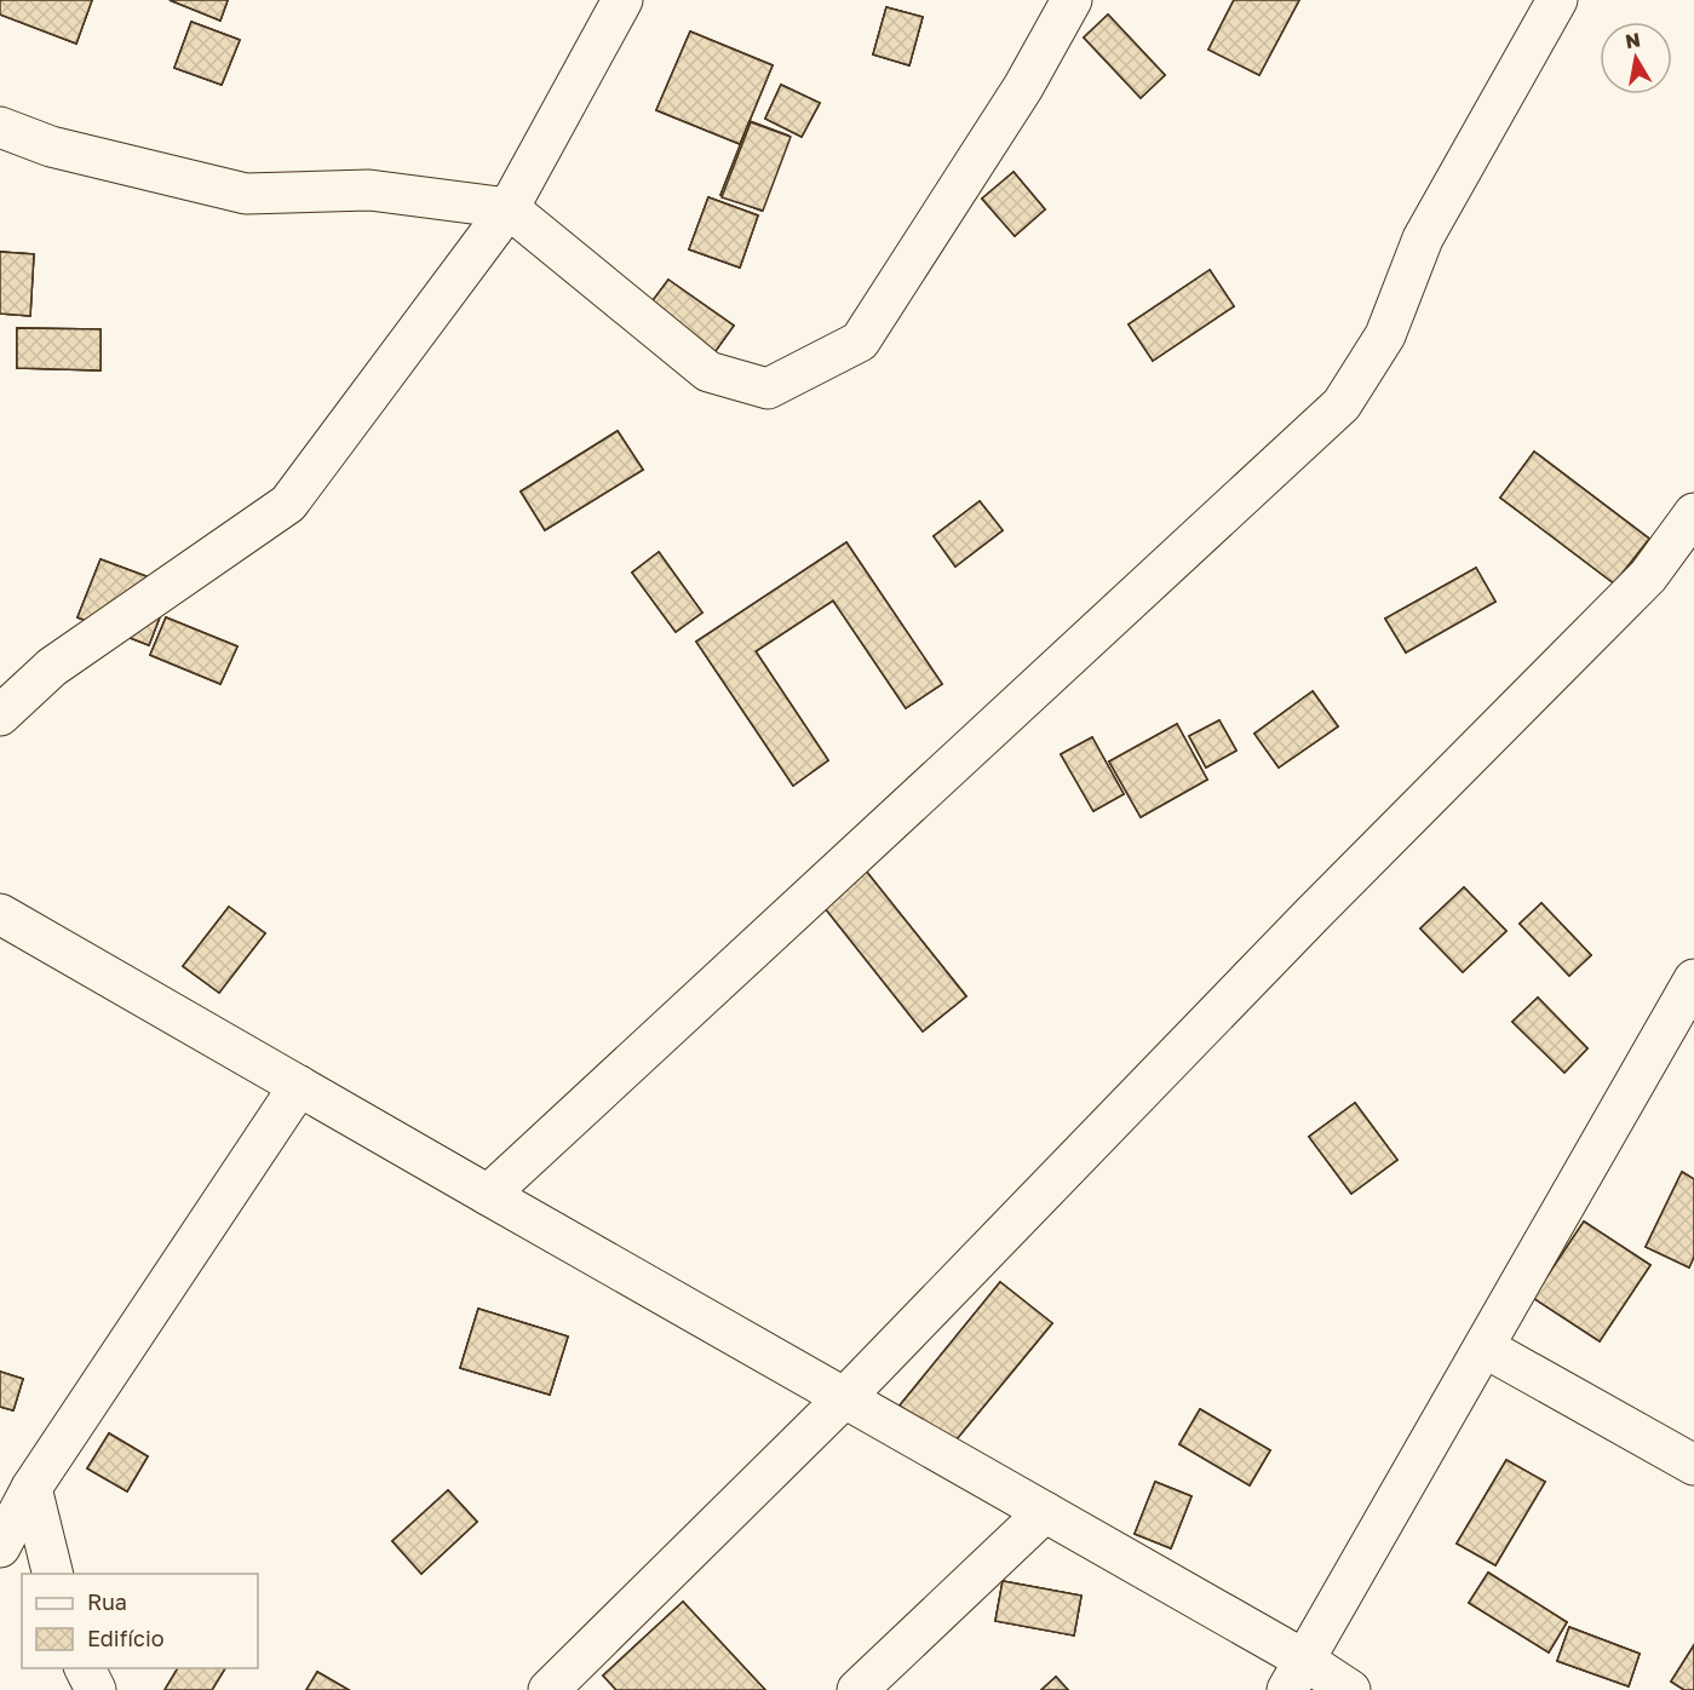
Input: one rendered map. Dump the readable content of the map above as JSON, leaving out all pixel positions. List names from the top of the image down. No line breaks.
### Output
{"legend":["Rua","Edifício"],"north":"top"}
